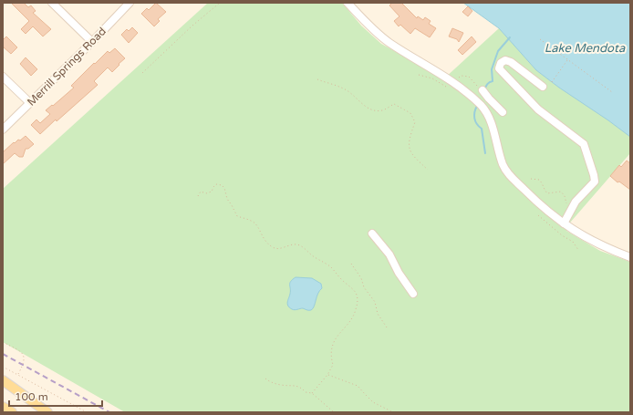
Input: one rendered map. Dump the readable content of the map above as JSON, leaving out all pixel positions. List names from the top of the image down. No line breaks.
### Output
{"streets":{"street":["Merrill Springs Road"]},"water":["Lake Mendota"],"scale_bar":"100 m"}
